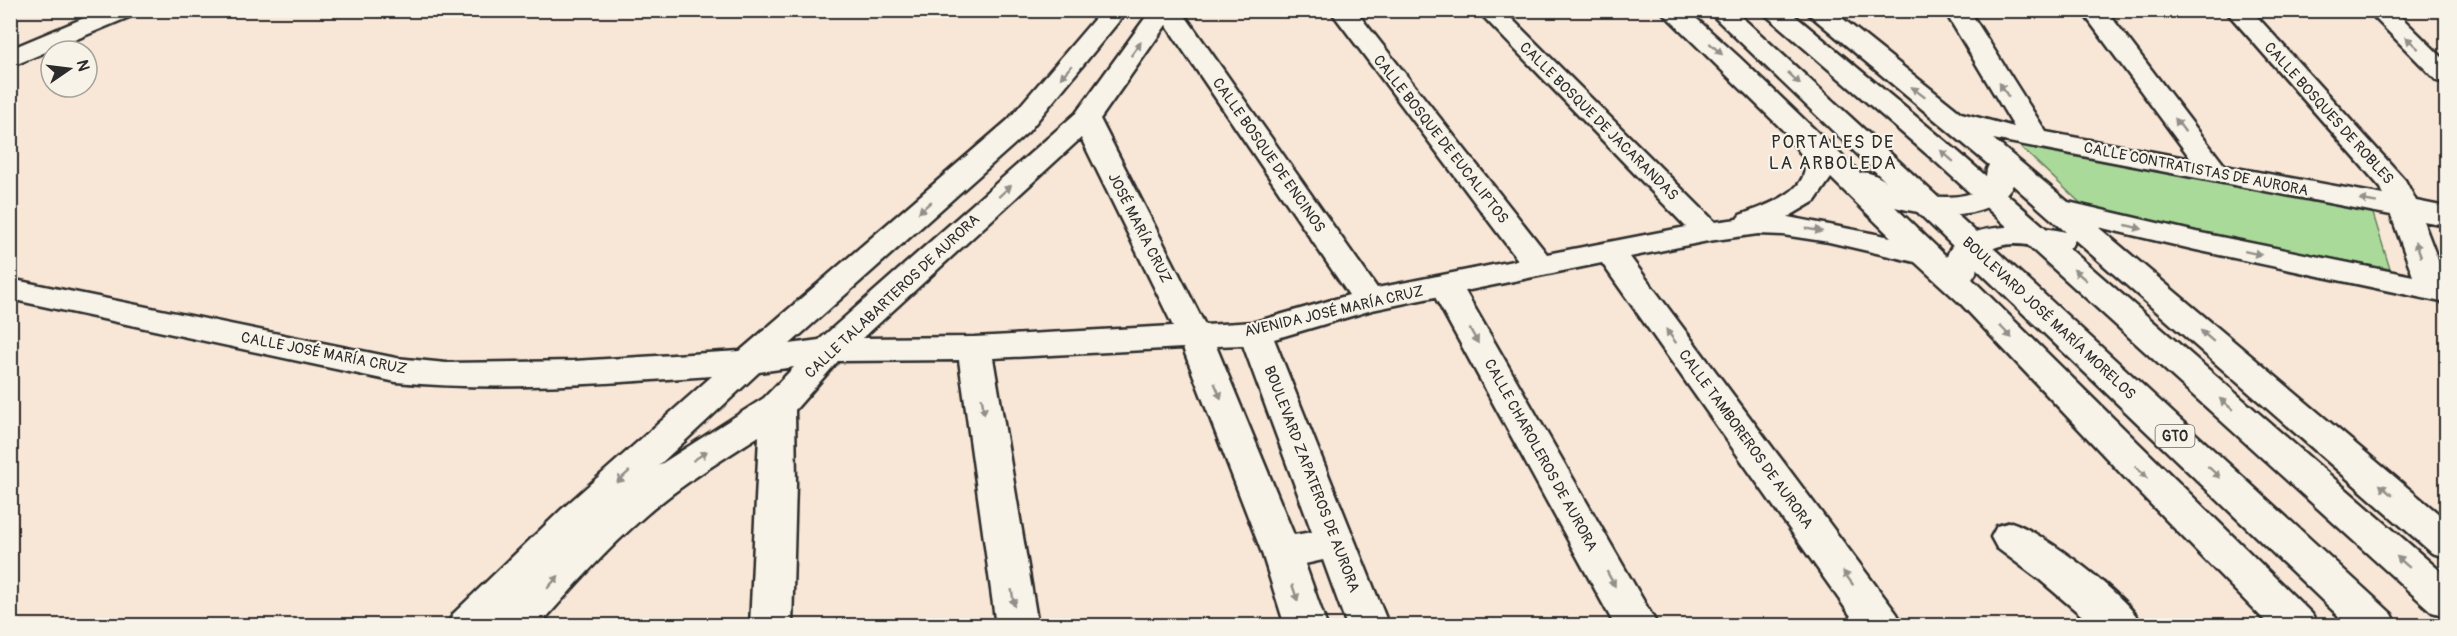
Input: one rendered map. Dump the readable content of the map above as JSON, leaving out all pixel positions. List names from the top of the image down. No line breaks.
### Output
{"streets":{"street":["CALLE BOSQUES DE ROBLES","CALLE BOSQUE DE JACARANDAS","CALLE BOSQUE DE EUCALIPTOS","CALLE BOSQUE DE ENCINOS","CALLE CONTRATISTAS DE AURORA","JOSÉ MARÍA CRUZ","CALLE TALABARTEROS DE AURORA","AVENIDA JOSÉ MARÍA CRUZ","BOULEVARD JOSÉ MARÍA MORELOS","CALLE JOSÉ MARÍA CRUZ","GTO","CALLE TAMBOREROS DE AURORA","CALLE CHAROLEROS DE AURORA","BOULEVARD ZAPATEROS DE AURORA"]},"crossings":[["CALLE BOSQUES DE ROBLES","CALLE CONTRATISTAS DE AURORA"],["CALLE BOSQUE DE JACARANDAS","AVENIDA JOSÉ MARÍA CRUZ"],["CALLE BOSQUE DE EUCALIPTOS","AVENIDA JOSÉ MARÍA CRUZ"],["CALLE BOSQUE DE ENCINOS","CALLE TALABARTEROS DE AURORA"],["CALLE BOSQUE DE ENCINOS","AVENIDA JOSÉ MARÍA CRUZ"],["JOSÉ MARÍA CRUZ","CALLE TALABARTEROS DE AURORA"],["JOSÉ MARÍA CRUZ","AVENIDA JOSÉ MARÍA CRUZ"],["CALLE TALABARTEROS DE AURORA","AVENIDA JOSÉ MARÍA CRUZ"],["AVENIDA JOSÉ MARÍA CRUZ","CALLE JOSÉ MARÍA CRUZ"],["AVENIDA JOSÉ MARÍA CRUZ","CALLE TAMBOREROS DE AURORA"],["AVENIDA JOSÉ MARÍA CRUZ","CALLE CHAROLEROS DE AURORA"],["AVENIDA JOSÉ MARÍA CRUZ","BOULEVARD ZAPATEROS DE AURORA"]],"districts":["PORTALES DE LA ARBOLEDA"],"north":"right"}
